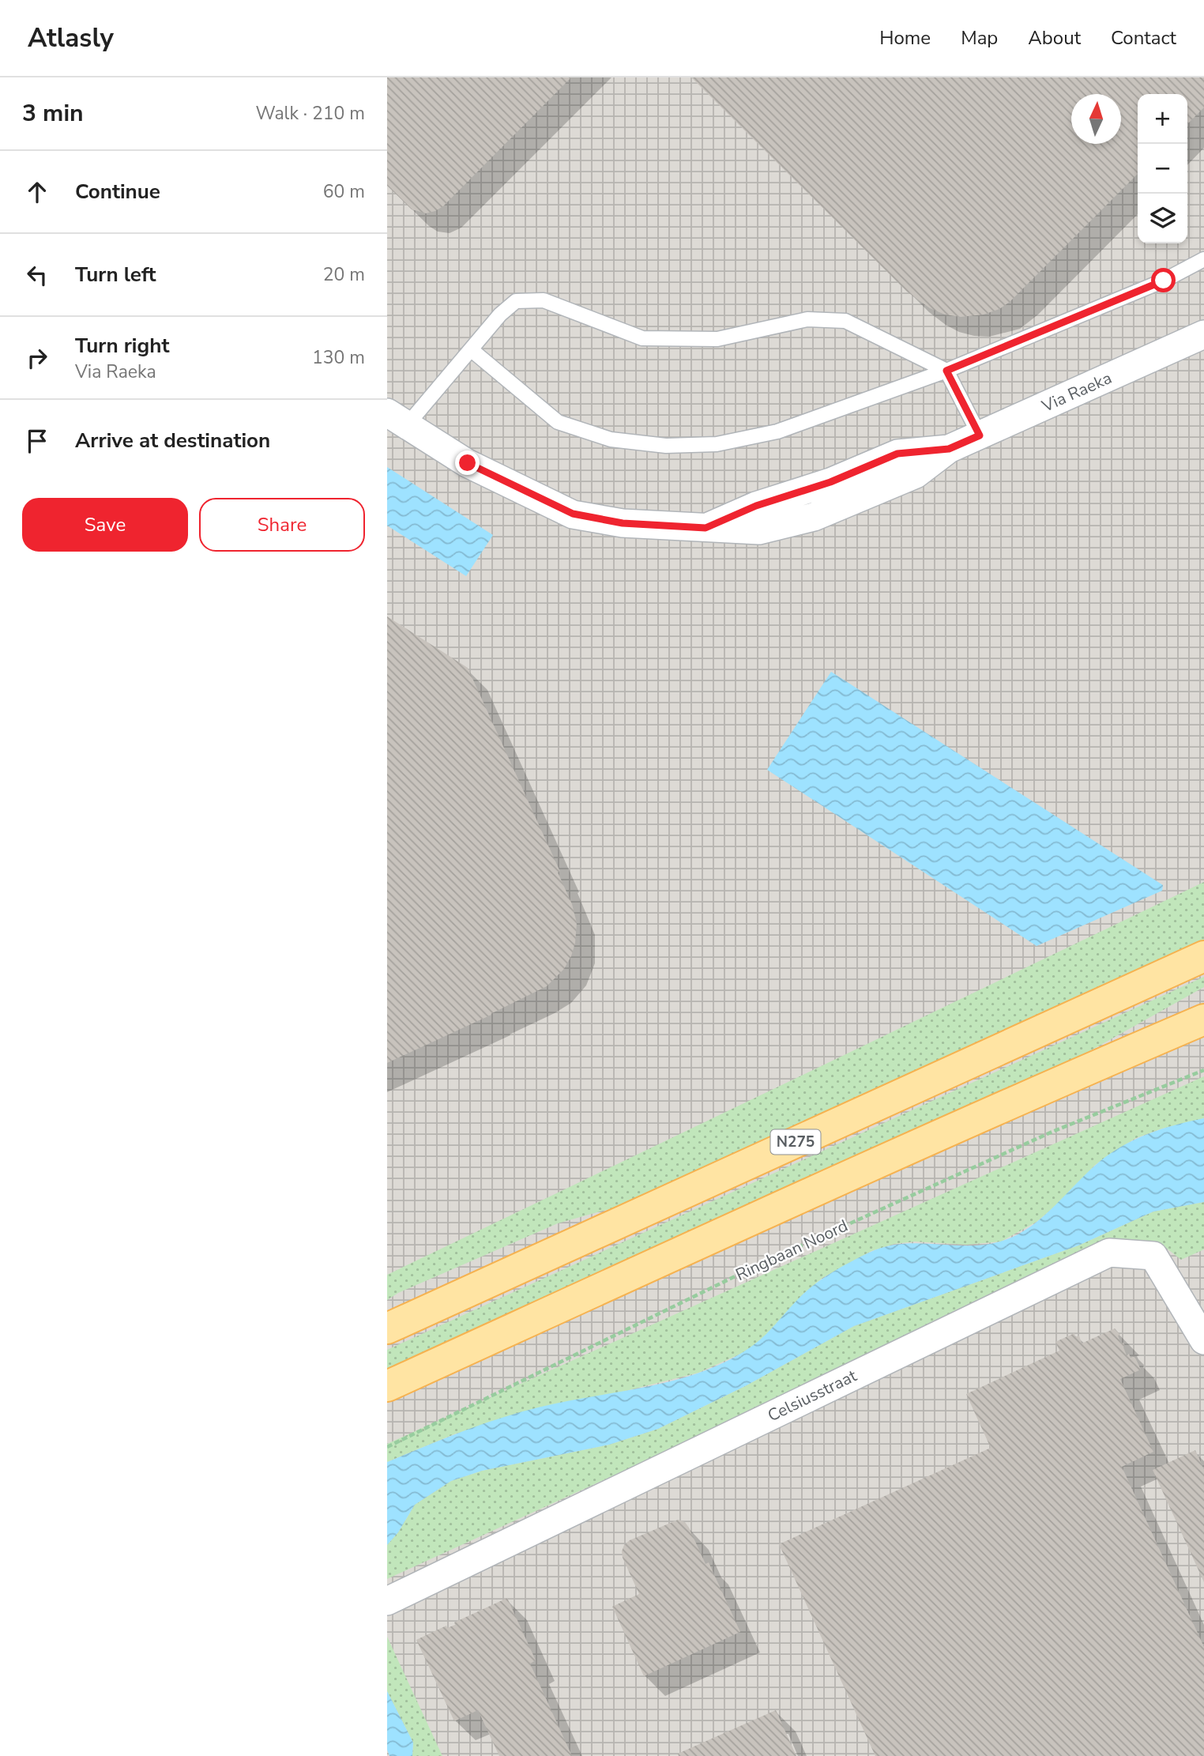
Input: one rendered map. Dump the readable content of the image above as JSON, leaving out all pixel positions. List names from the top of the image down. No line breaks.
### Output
{"streets":{"main road":["N275"],"street":["Via Raeka","Celsiusstraat"],"path":["Ringbaan Noord"]},"north":"top","page":{"header":"Atlasly","nav":["Home","Map","About","Contact"],"heading":["3 min","Walk · 210 m"],"map_buttons":["+","−"],"list":[["Continue","60 m"],["Turn left","20 m"],["Turn right","Via Raeka","130 m"],"Arrive at destination"],"buttons":["Save","Share"]}}
